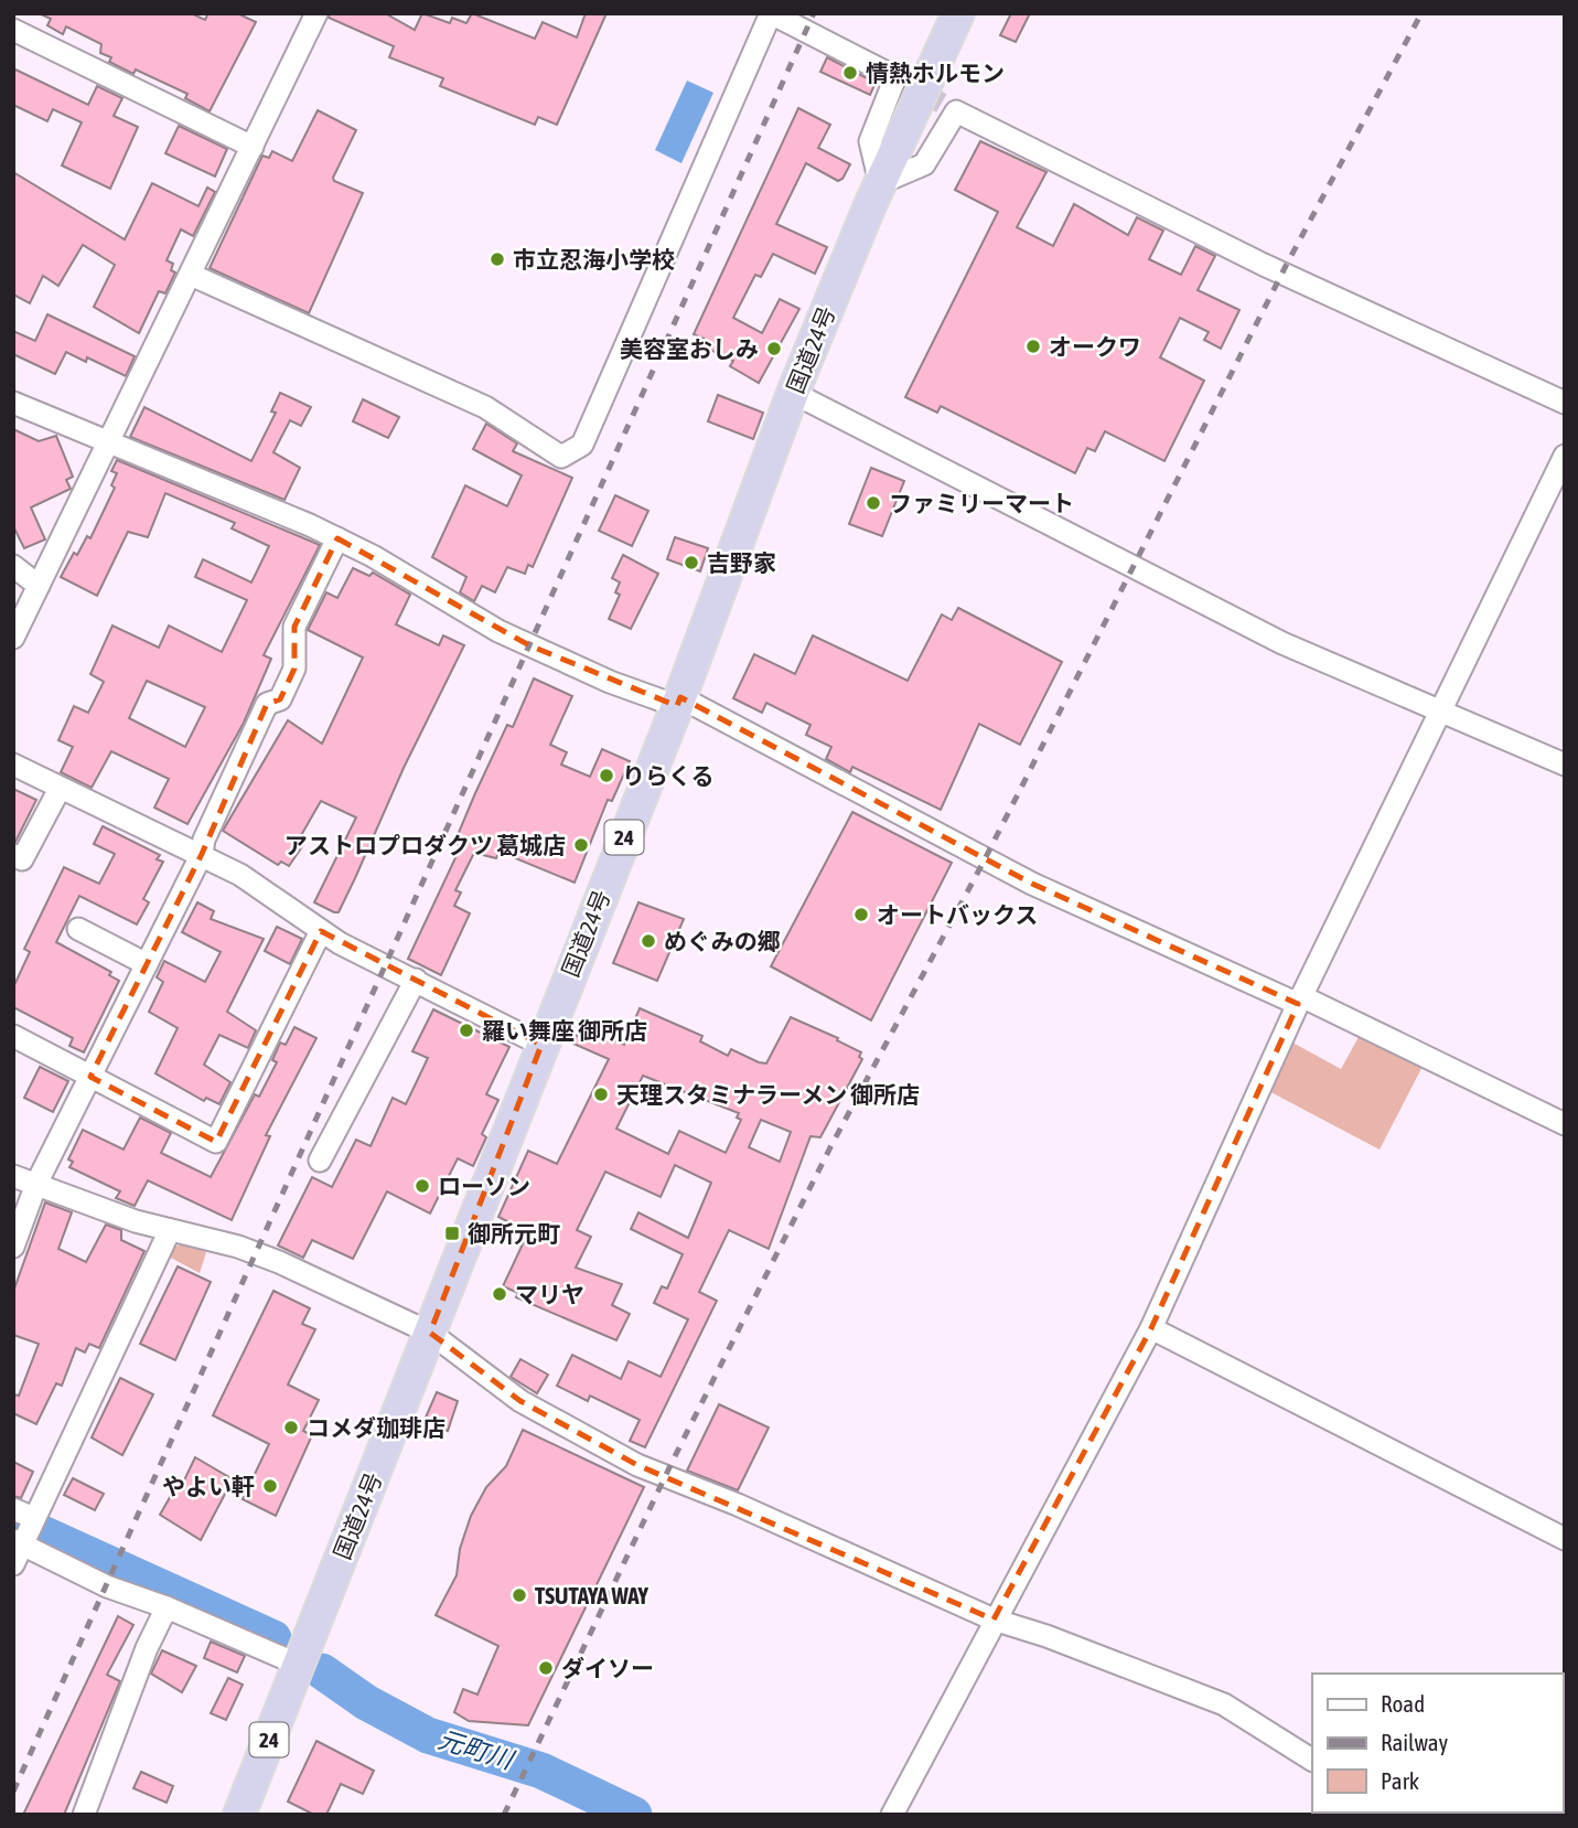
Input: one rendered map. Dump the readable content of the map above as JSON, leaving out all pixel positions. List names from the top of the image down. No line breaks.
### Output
{"streets":{"highway":["国道24号","24"]},"water":["元町川"],"places":{"other":["情熱ホルモン","市立忍海小学校","オークワ","美容室おしみ","ファミリーマート","吉野家","りらくる","アストロプロダクツ 葛城店","オートバックス","めぐみの郷","羅い舞座 御所店","天理スタミナラーメン 御所店","ローソン","マリヤ","コメダ珈琲店","やよい軒","TSUTAYA WAY","ダイソー"],"transit":["御所元町"]},"legend":["Road","Railway","Park"]}
